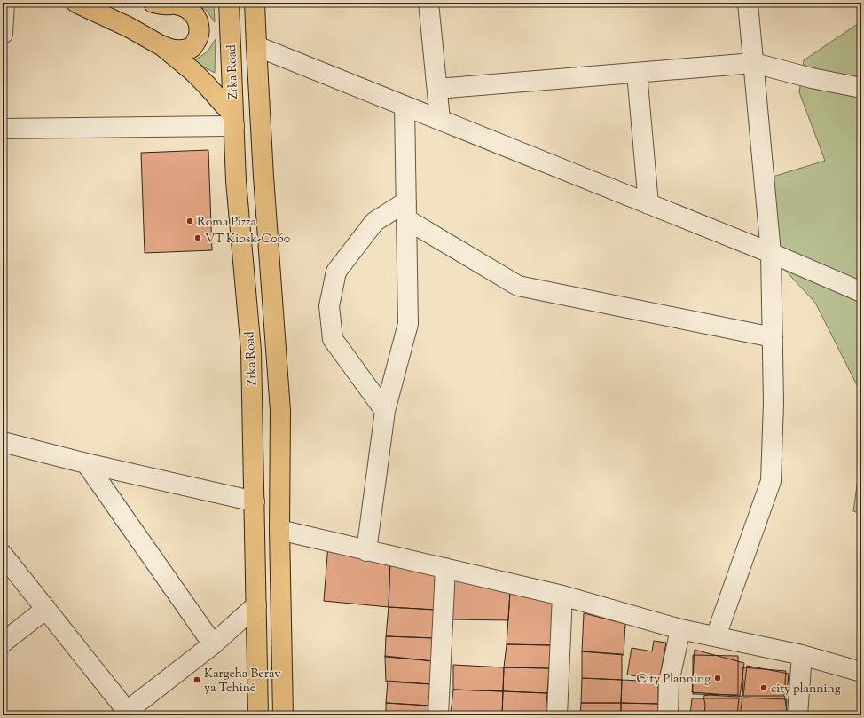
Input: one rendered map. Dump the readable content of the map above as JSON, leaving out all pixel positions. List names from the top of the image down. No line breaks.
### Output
{"streets":{"main road":["Zrka Road"]},"places":["Roma Pizza","VT Kiosk-C060","City Planning","Kargeha Berav ya Tehinê","city planning"]}
